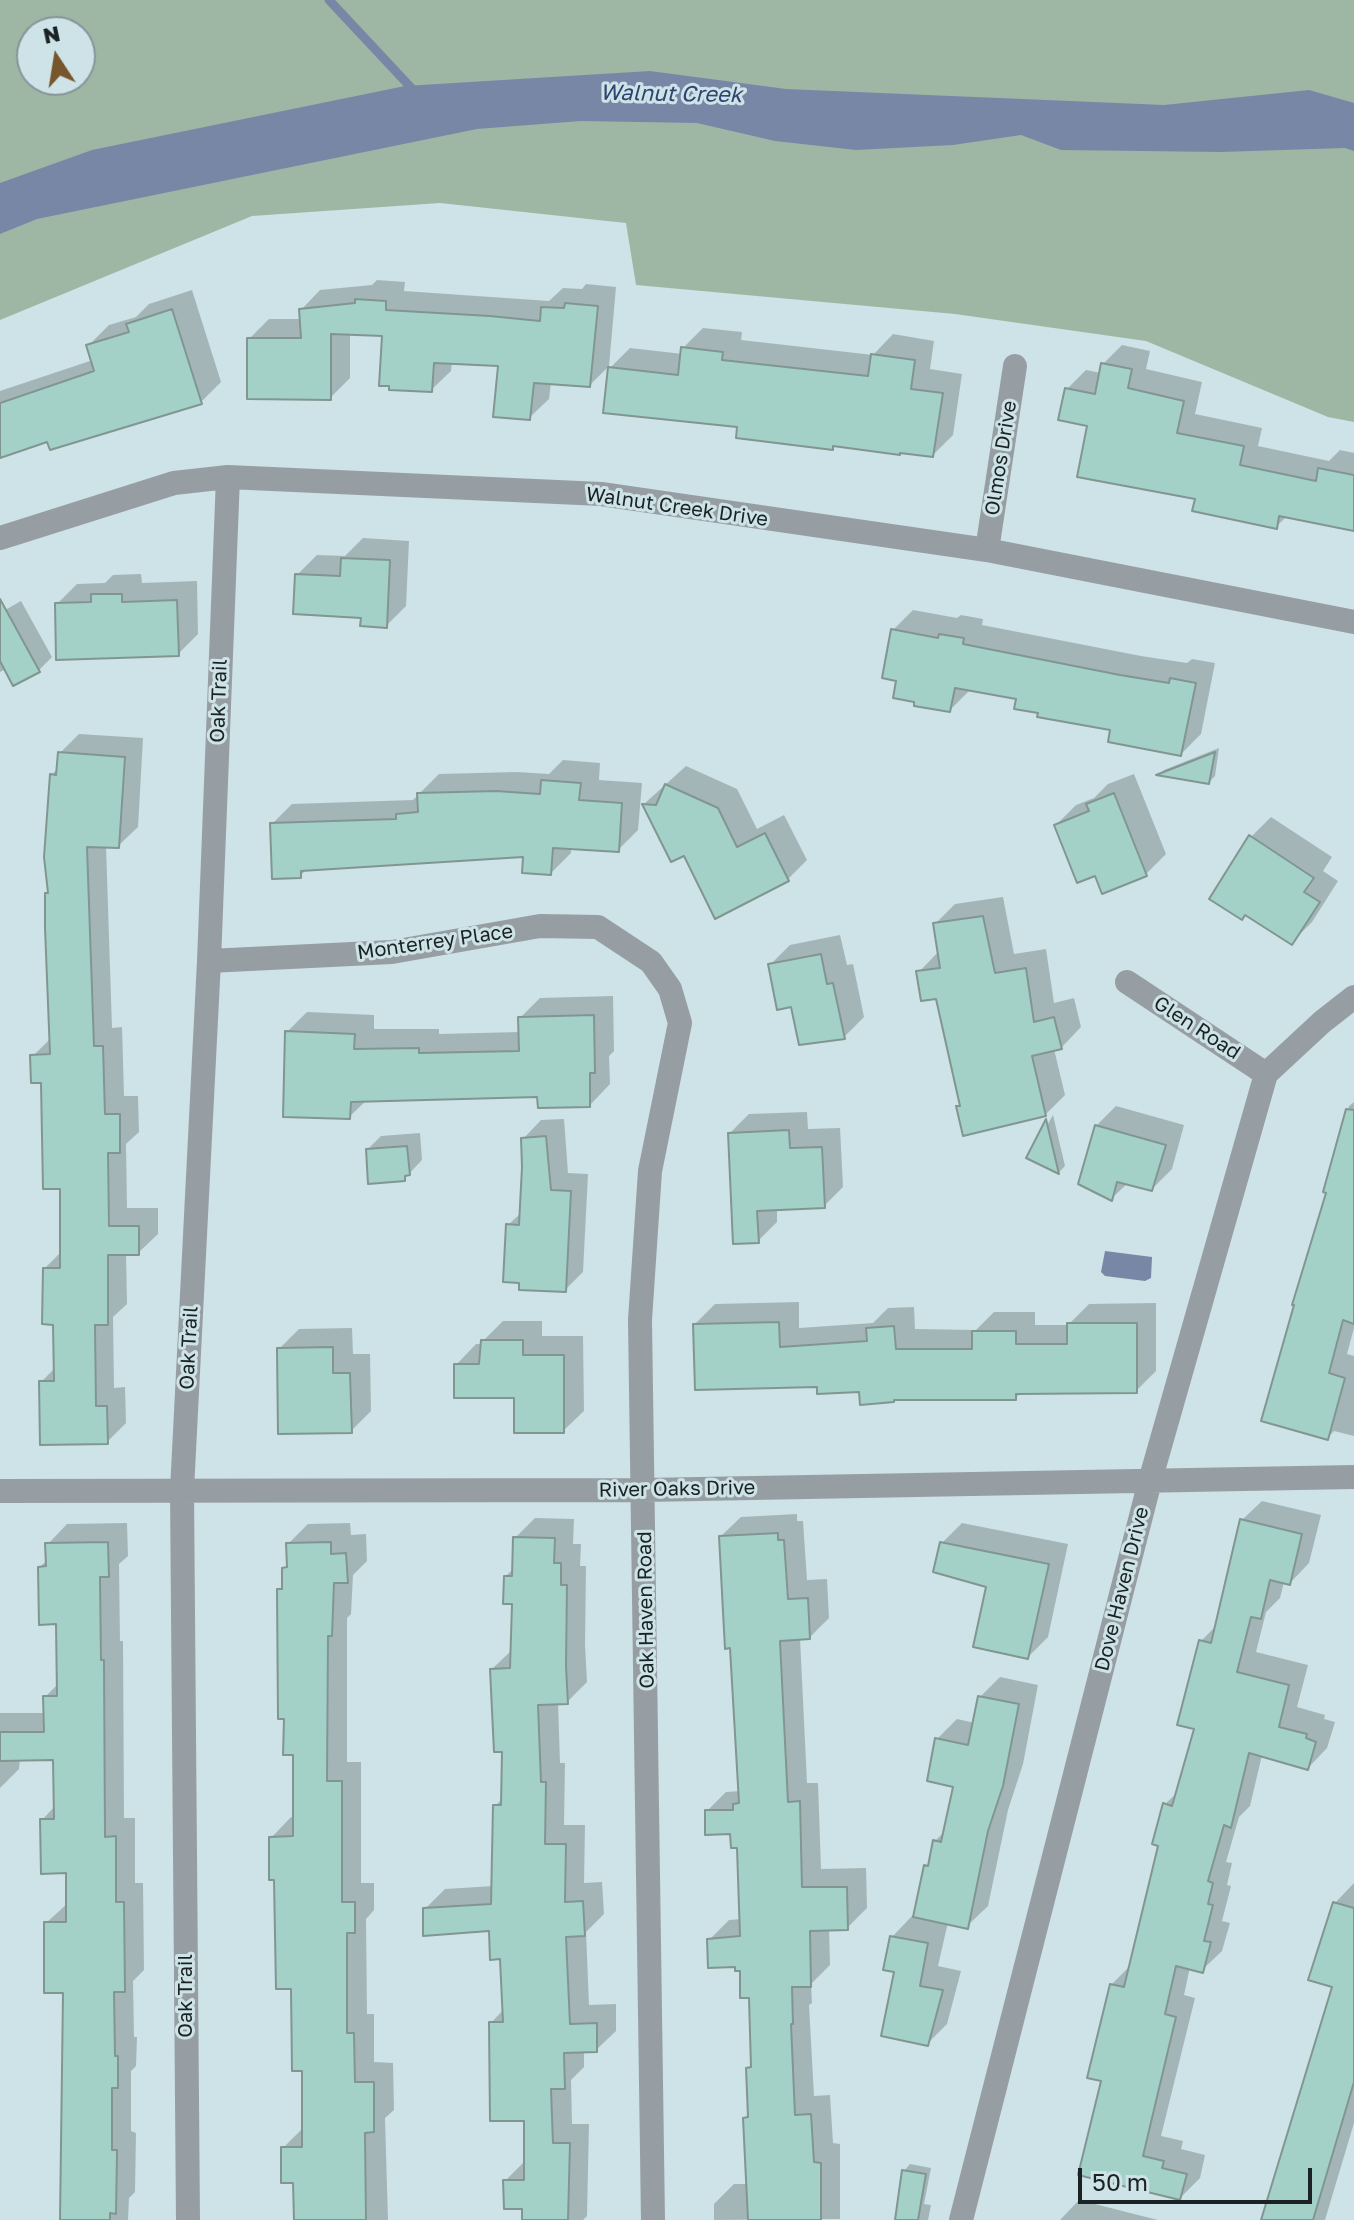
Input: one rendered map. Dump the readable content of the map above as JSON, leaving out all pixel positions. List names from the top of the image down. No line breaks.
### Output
{"streets":{"street":["Olmos Drive","Walnut Creek Drive","Oak Trail","Monterrey Place","Glen Road","River Oaks Drive","Dove Haven Drive","Oak Haven Road"]},"crossings":[["Olmos Drive","Walnut Creek Drive"],["Walnut Creek Drive","Oak Trail"],["Oak Trail","Monterrey Place"],["Oak Trail","River Oaks Drive"],["Monterrey Place","Oak Haven Road"],["Glen Road","Dove Haven Drive"],["River Oaks Drive","Dove Haven Drive"],["River Oaks Drive","Oak Haven Road"]],"water":["Walnut Creek"],"scale_bar":"50 m","north":"top"}
